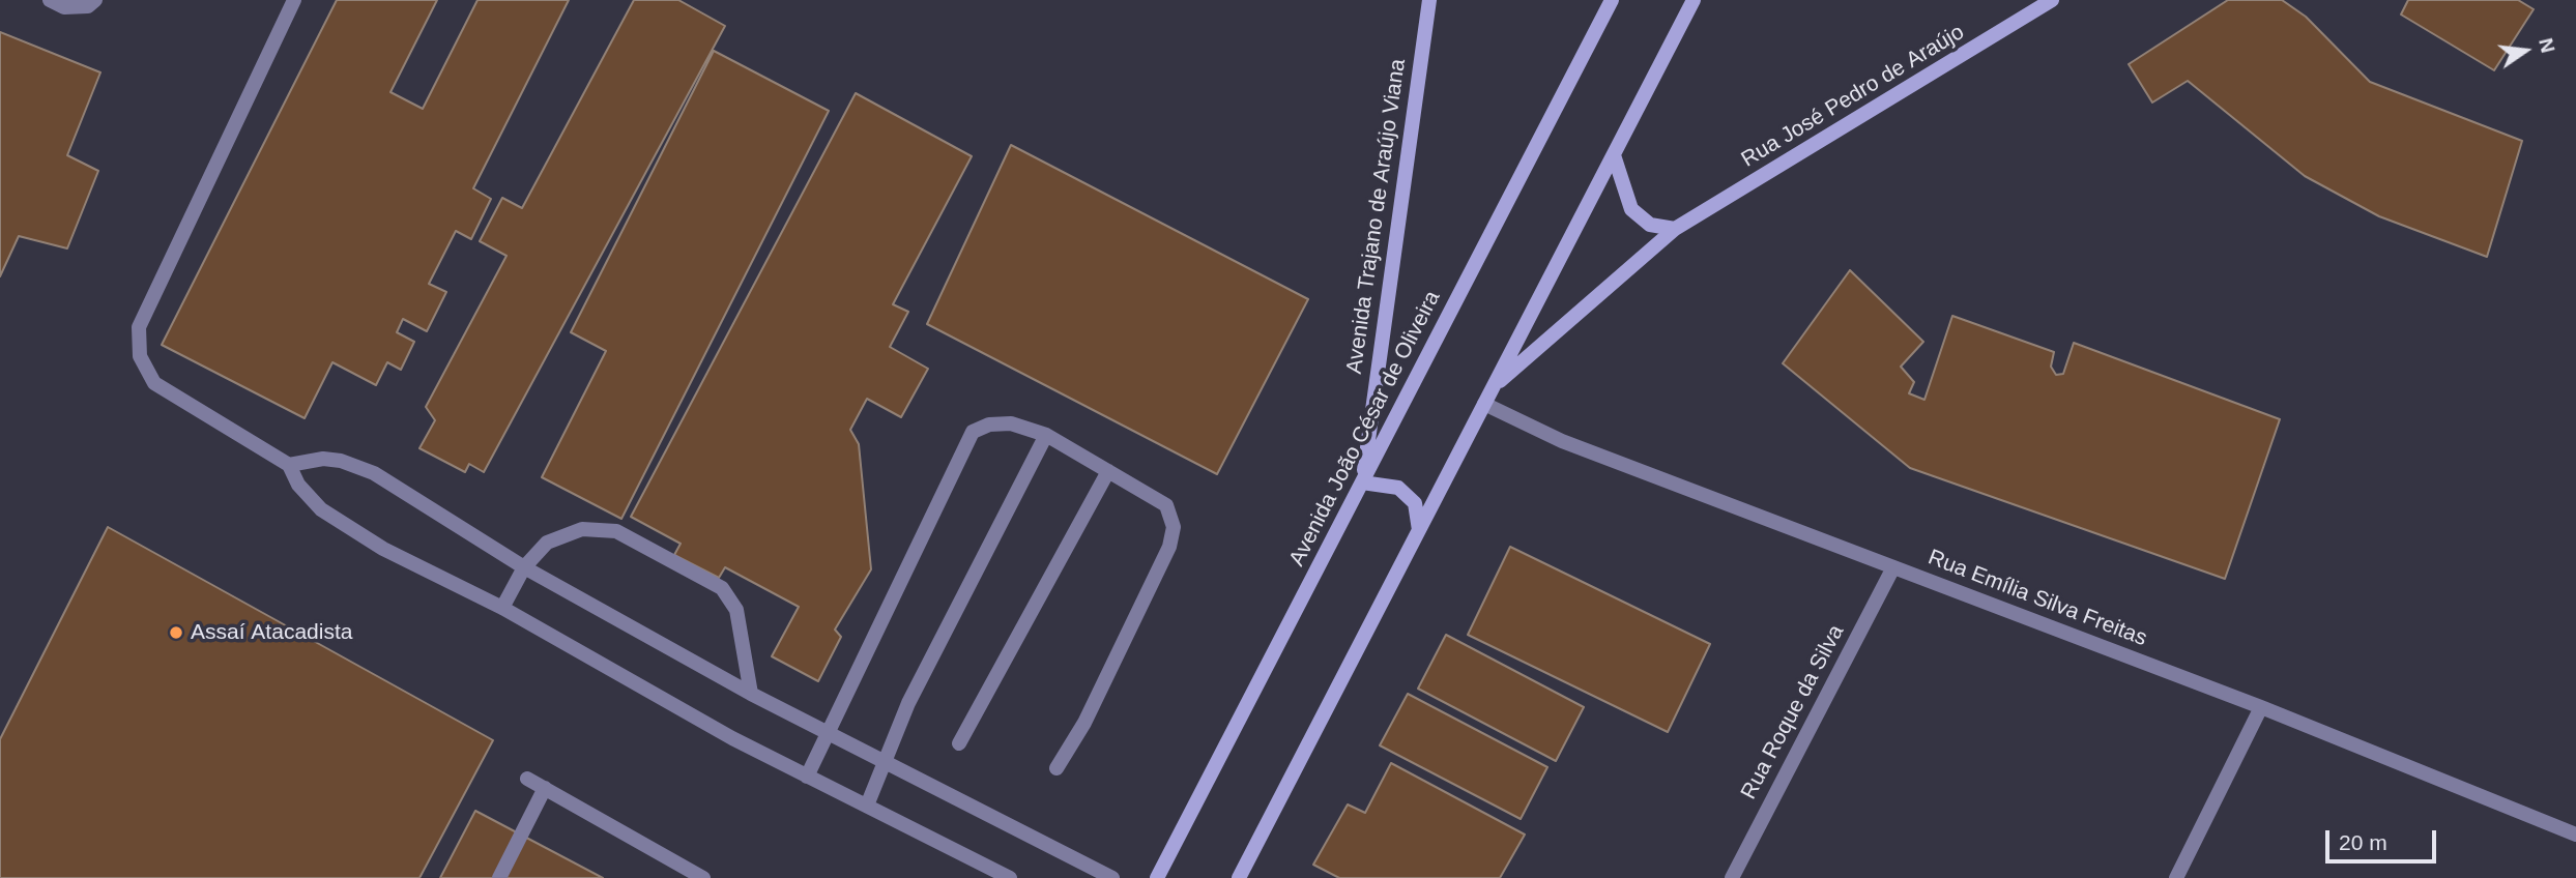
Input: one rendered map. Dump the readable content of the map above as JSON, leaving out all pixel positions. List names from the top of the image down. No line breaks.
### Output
{"streets":{"main road":["Rua José Pedro de Araújo","Avenida Trajano de Araújo Viana","Avenida João César de Oliveira"],"street":["Rua Emília Silva Freitas","Rua Roque da Silva"]},"crossings":[["Avenida Trajano de Araújo Viana","Avenida João César de Oliveira"],["Rua Emília Silva Freitas","Rua Roque da Silva"]],"places":["Assaí Atacadista"],"scale_bar":"20 m","north":"right"}
